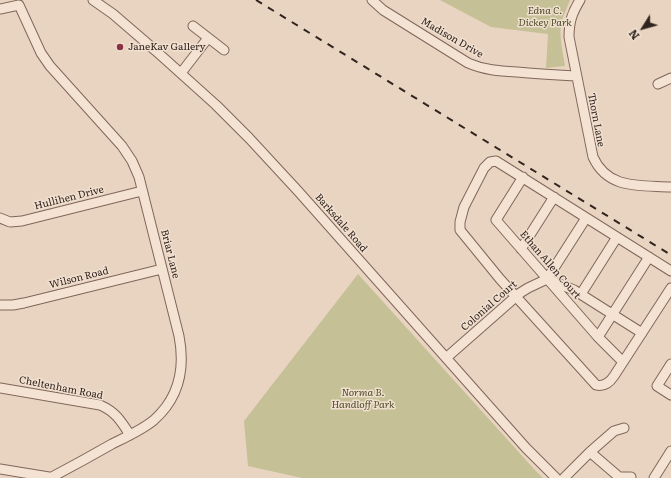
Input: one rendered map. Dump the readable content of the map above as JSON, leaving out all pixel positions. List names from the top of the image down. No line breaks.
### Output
{"streets":{"street":["Madison Drive","Thorn Lane","Hullihen Drive","Barksdale Road","Briar Lane","Ethan Allen Court","Wilson Road","Colonial Court","Cheltenham Road"]},"crossings":[["Madison Drive","Thorn Lane"],["Hullihen Drive","Briar Lane"],["Barksdale Road","Colonial Court"],["Briar Lane","Wilson Road"],["Briar Lane","Cheltenham Road"],["Ethan Allen Court","Colonial Court"]],"parks":["Edna C. Dickey Park","Norma B. Handloff Park"],"places":["JaneKav Gallery"],"north":"bottom left"}
